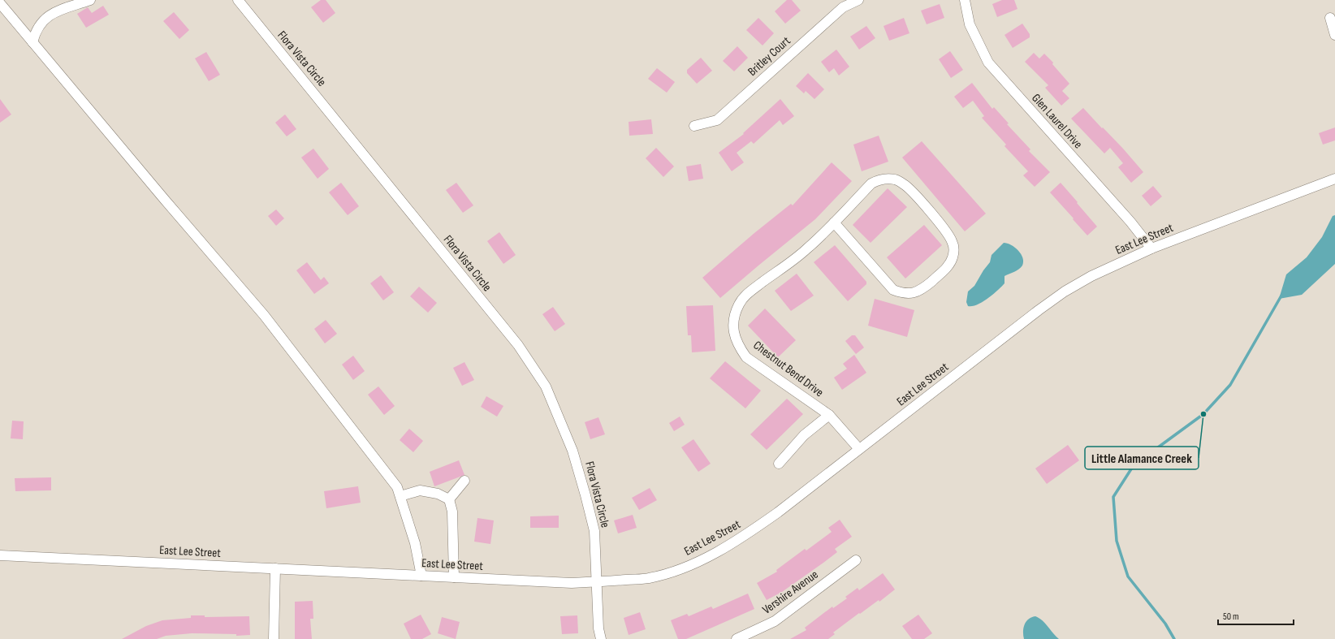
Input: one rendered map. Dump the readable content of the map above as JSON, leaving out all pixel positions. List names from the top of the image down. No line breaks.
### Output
{"streets":{"street":["Britley Court","Flora Vista Circle","Glen Laurel Drive","East Lee Street","Chestnut Bend Drive","Vershire Avenue"]},"crossings":[["Flora Vista Circle","East Lee Street"],["Glen Laurel Drive","East Lee Street"],["East Lee Street","Chestnut Bend Drive"]],"places":["Little Alamance Creek"],"scale_bar":"50 m"}
